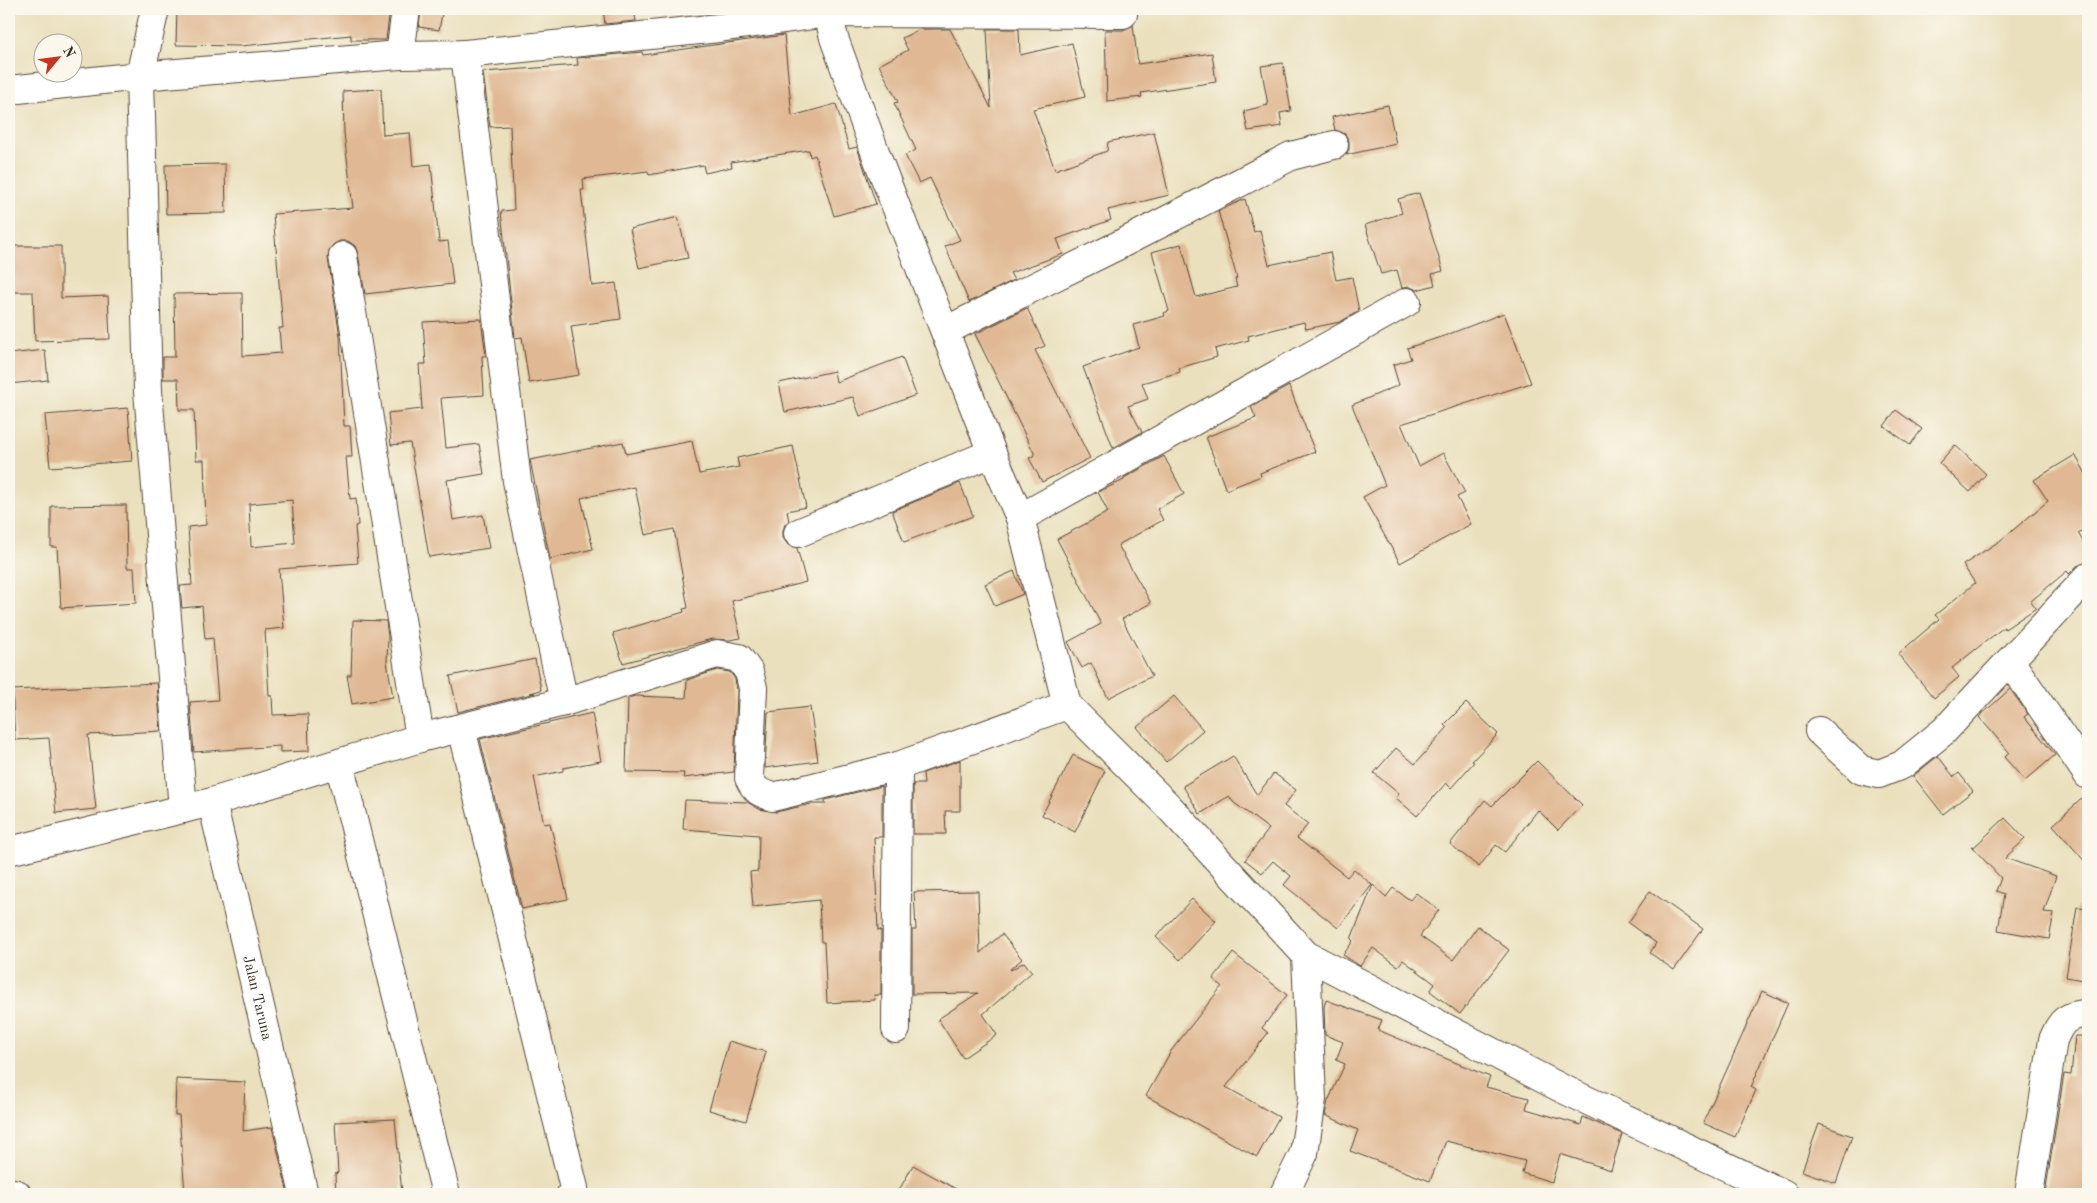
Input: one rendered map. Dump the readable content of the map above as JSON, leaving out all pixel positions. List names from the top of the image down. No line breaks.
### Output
{"streets":{"street":["Jalan Taruna"]},"north":"top right"}
